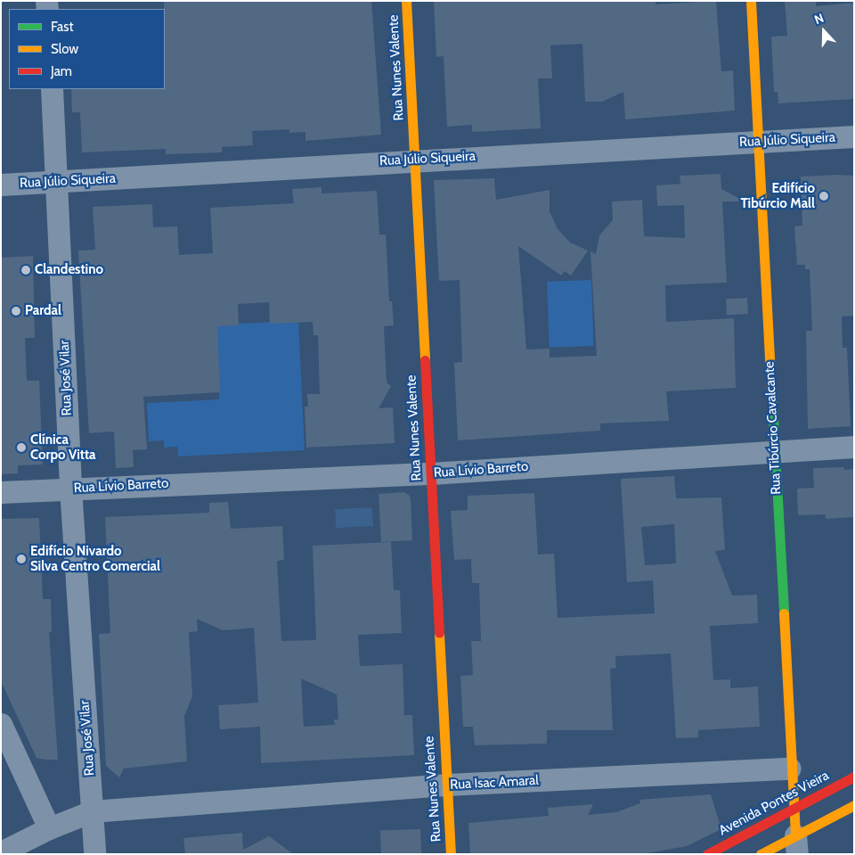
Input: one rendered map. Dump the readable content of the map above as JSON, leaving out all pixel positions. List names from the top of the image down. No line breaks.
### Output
{"streets":{"street":["Rua Nunes Valente","Rua Júlio Siqueira","Rua José Vilar","Rua Tibúrcio Cavalcante","Rua Lívio Barreto","Rua Isac Amaral","Avenida Pontes Vieira"]},"crossings":[["Rua Nunes Valente","Rua Júlio Siqueira"],["Rua Nunes Valente","Rua Lívio Barreto"],["Rua Nunes Valente","Rua Isac Amaral"],["Rua Júlio Siqueira","Rua José Vilar"],["Rua Júlio Siqueira","Rua Tibúrcio Cavalcante"],["Rua José Vilar","Rua Lívio Barreto"],["Rua José Vilar","Rua Isac Amaral"],["Rua Tibúrcio Cavalcante","Rua Lívio Barreto"],["Rua Tibúrcio Cavalcante","Rua Isac Amaral"],["Rua Tibúrcio Cavalcante","Avenida Pontes Vieira"]],"places":["Edifício Tibúrcio Mall","Clandestino","Pardal","Clínica Corpo Vitta","Edifício Nivardo Silva Centro Comercial"],"legend":["Fast","Slow","Jam"],"north":"top"}
